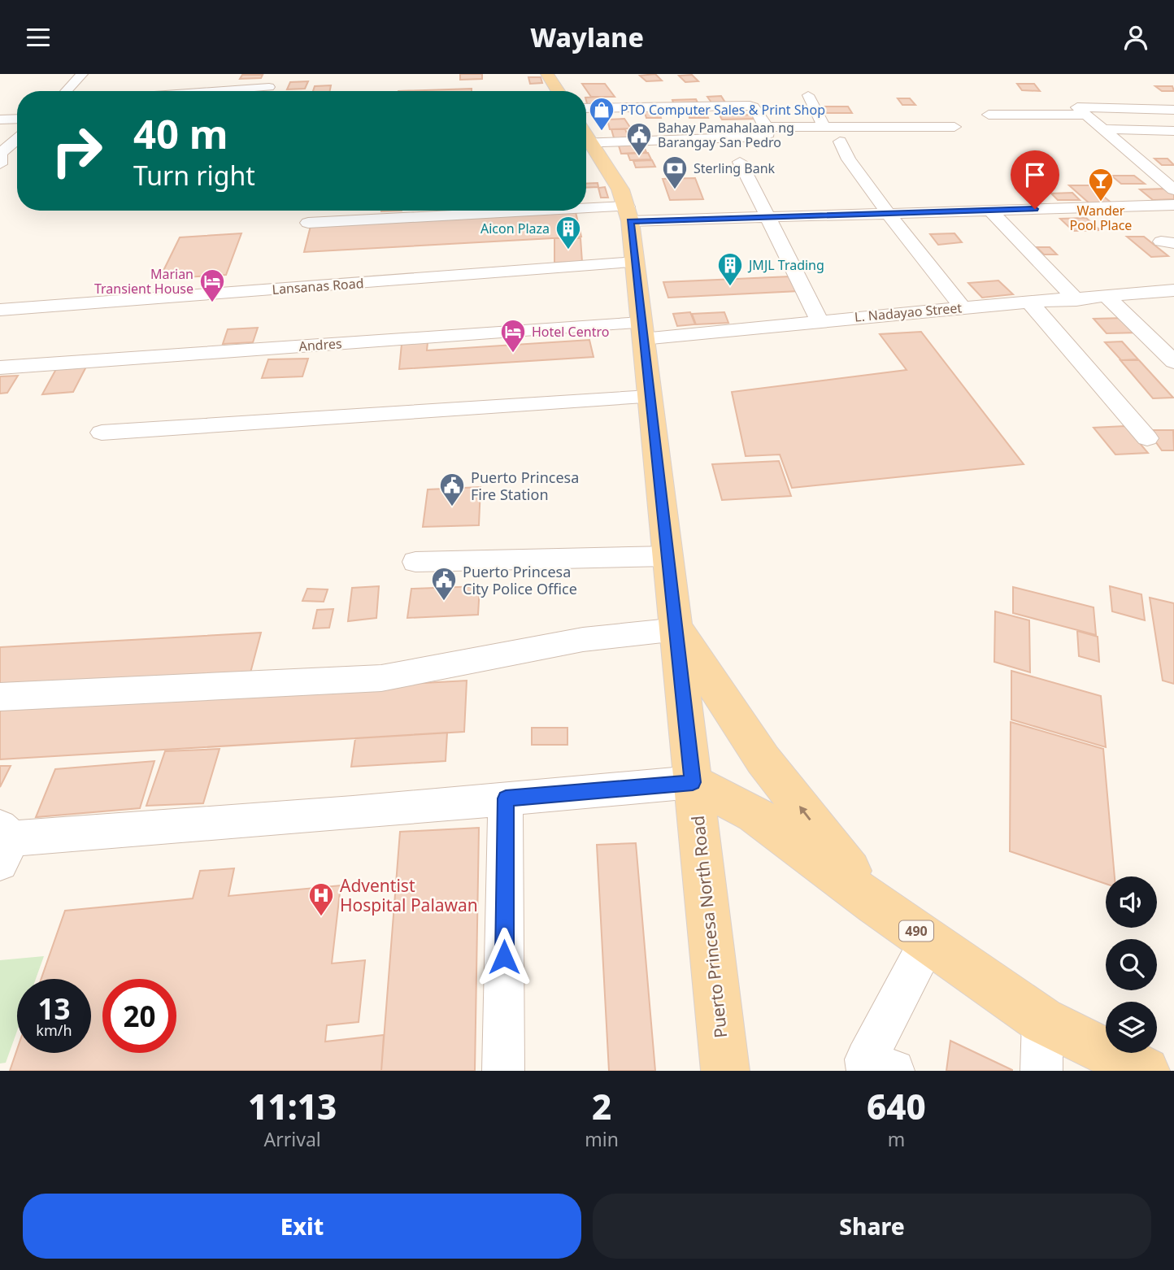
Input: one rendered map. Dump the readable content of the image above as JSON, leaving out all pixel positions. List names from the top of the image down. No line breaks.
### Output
{"streets":{"main road":["Puerto Princesa North Road","490"],"street":["Lansanas Road","L. Nadayao Street","Andres"]},"crossings":[["Lansanas Road","Puerto Princesa North Road"],["L. Nadayao Street","Andres"],["L. Nadayao Street","Puerto Princesa North Road"],["Andres","Puerto Princesa North Road"],["Puerto Princesa North Road","490"]],"places":{"shop":["PTO Computer Sales & Print Shop"],"public building":["Bahay Pamahalaan ng Barangay San Pedro","Puerto Princesa Fire Station","Puerto Princesa City Police Office"],"bank":["Sterling Bank"],"bar":["Wander Pool Place"],"building":["Aicon Plaza","JMJL Trading"],"hotel":["Marian Transient House","Hotel Centro"],"hospital":["Adventist Hospital Palawan"]},"page":{"header":"Waylane","turn":["40 m","Turn right"],"speed":"13 km/h","limit":"20","eta":["11:13","Arrival","2","min","640","m"],"buttons":["Exit","Share"]}}
